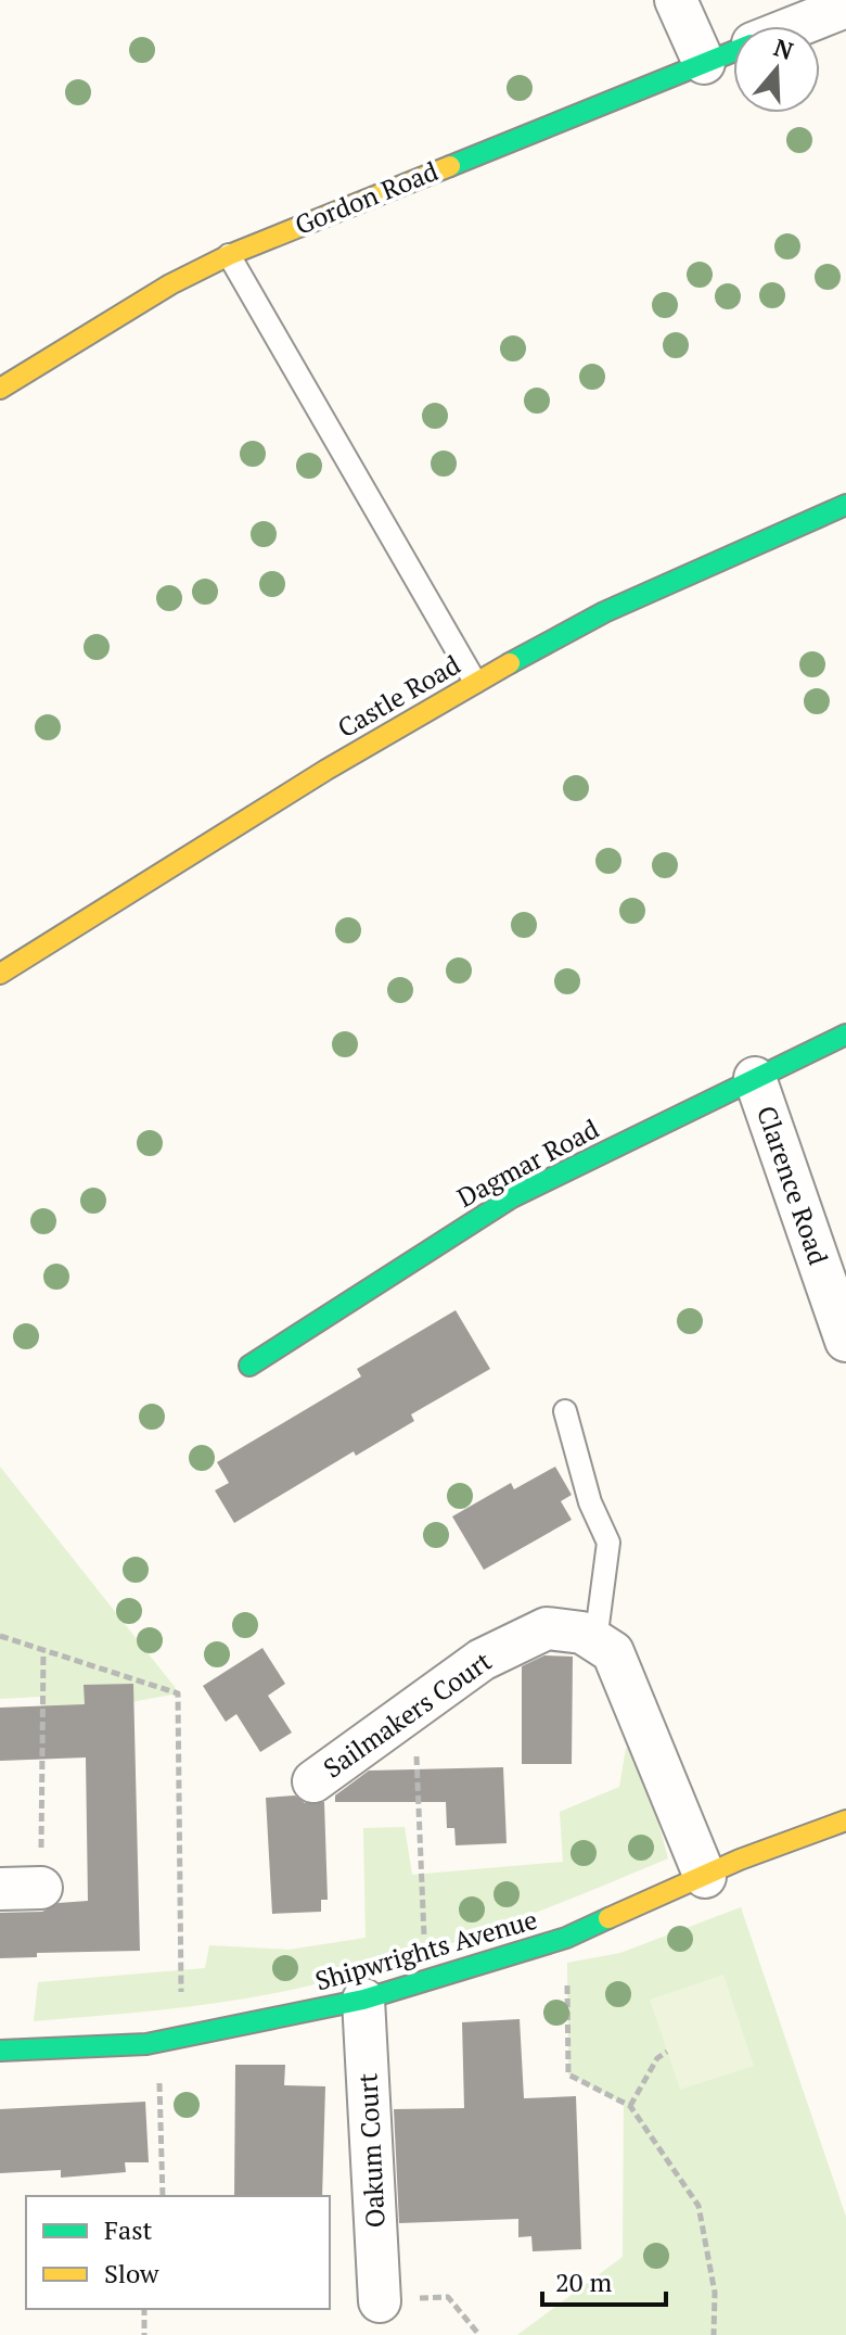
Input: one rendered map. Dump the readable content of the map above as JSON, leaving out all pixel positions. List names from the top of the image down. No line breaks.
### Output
{"streets":{"street":["Gordon Road","Castle Road","Dagmar Road","Clarence Road","Sailmakers Court","Shipwrights Avenue","Oakum Court"]},"crossings":[["Dagmar Road","Clarence Road"],["Shipwrights Avenue","Oakum Court"]],"legend":["Fast","Slow"],"scale_bar":"20 m","north":"top"}
